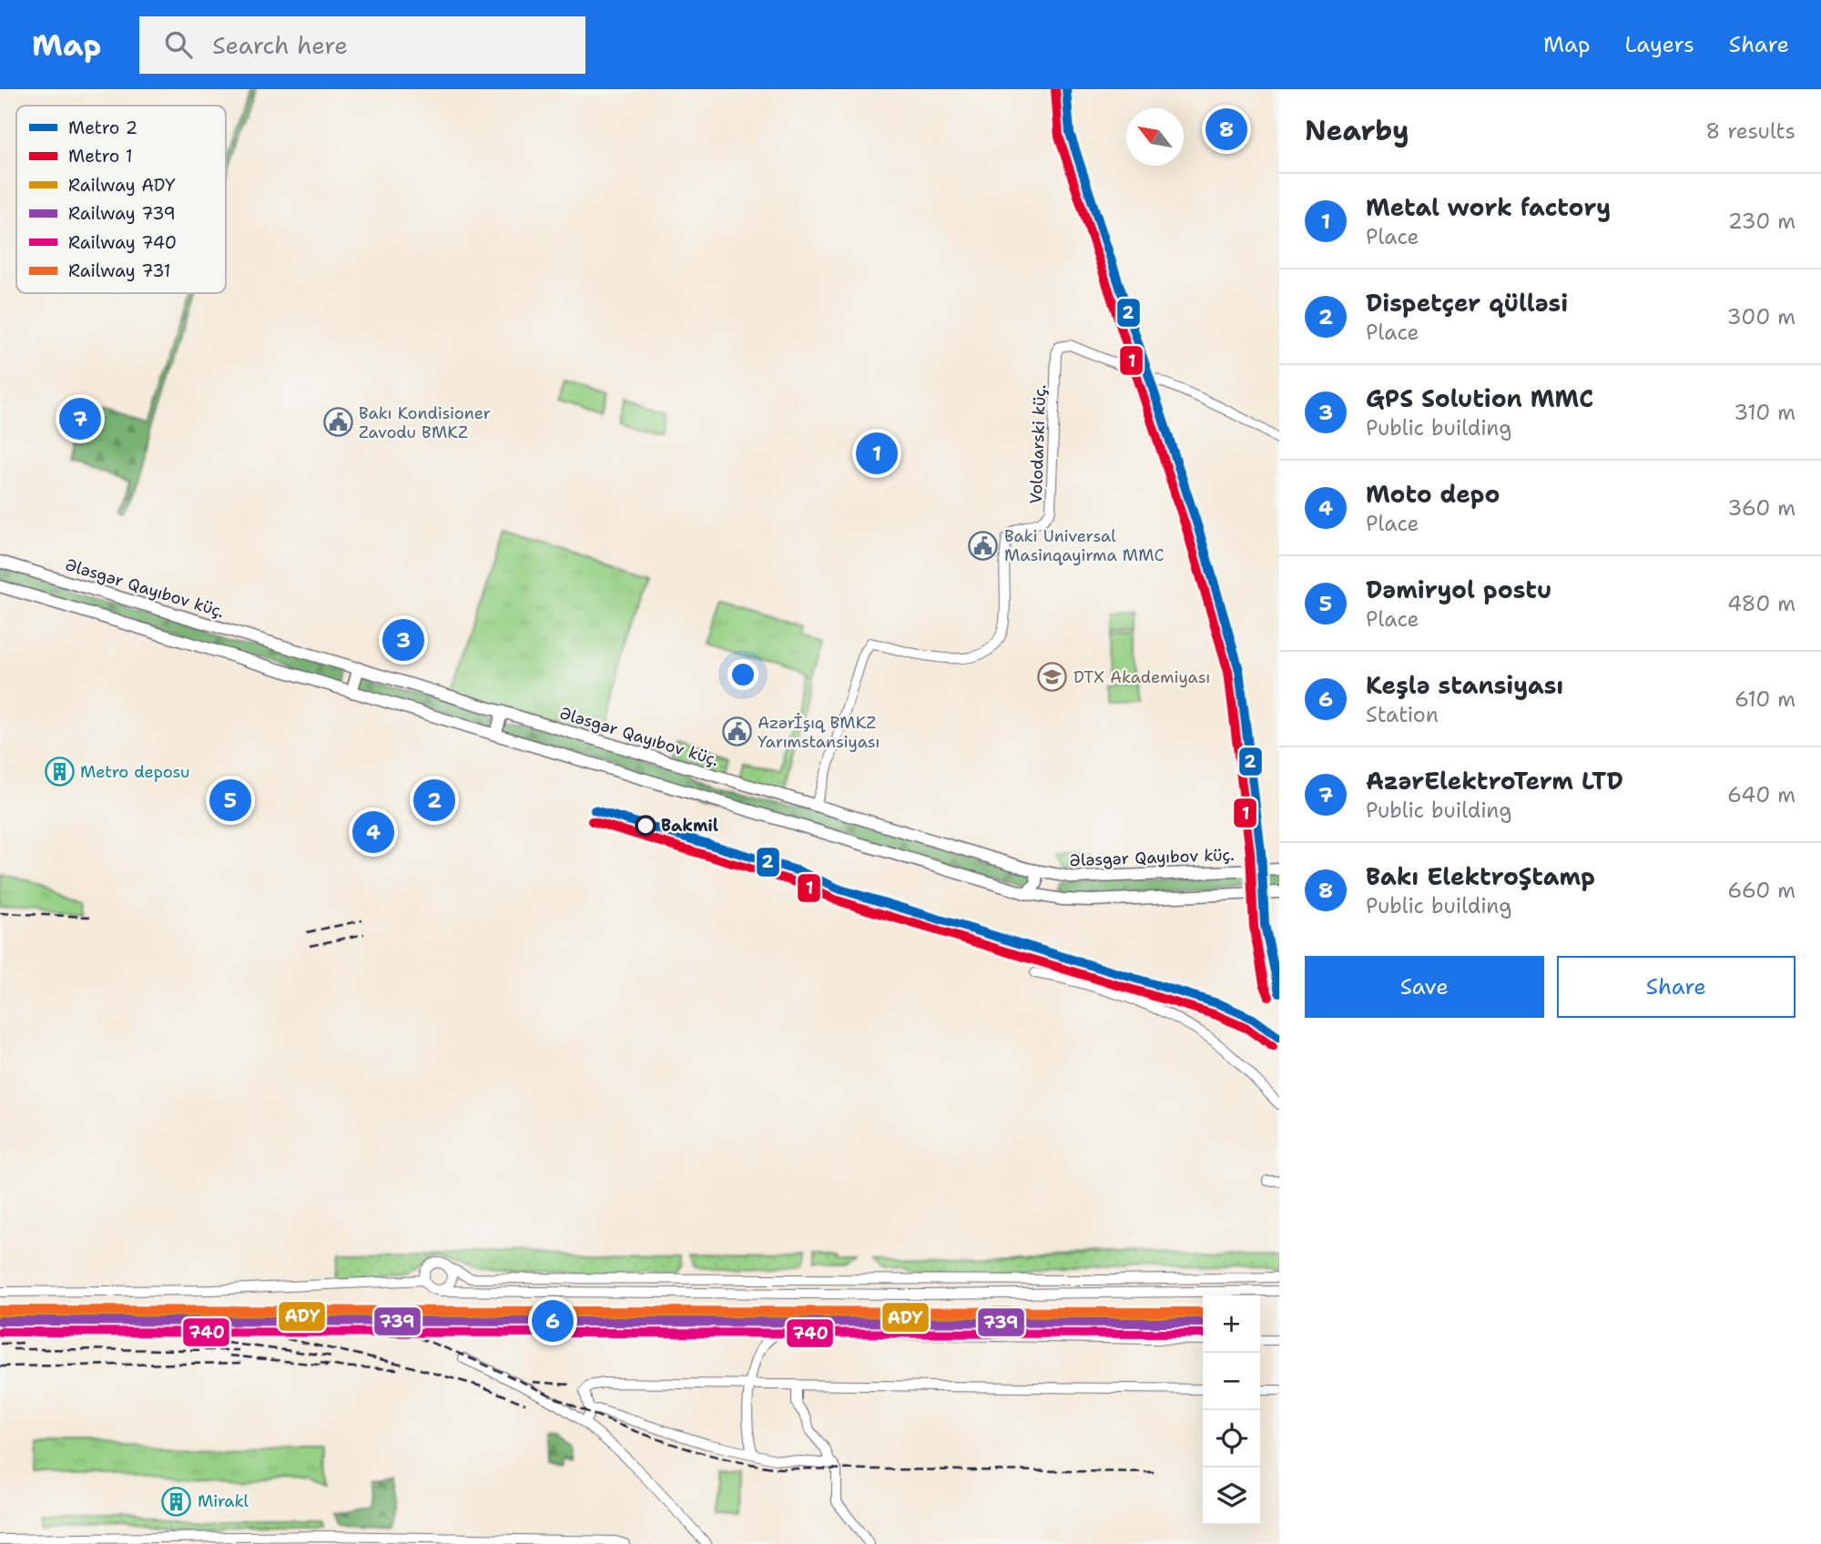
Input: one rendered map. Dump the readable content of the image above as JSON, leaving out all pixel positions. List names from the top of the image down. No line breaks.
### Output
{"streets":{"main road":["Ələsgər Qayıbov küç."],"street":["Volodarski küç."]},"crossings":[["Volodarski küç.","Ələsgər Qayıbov küç."]],"places":{"public building":["Bakı Kondisioner Zavodu BMKZ","Baki Universal Masinqayirma MMC","Azərİşıq BMKZ Yarımstansiyası"],"school or university":["DTX Akademiyası"],"building":["Metro deposu","Mirakl"],"other":["Bakmil"]},"lines":["metro line 2","metro line 1","rail line 731","rail line ADY","rail line 739","rail line 740"],"legend":["Metro 2","Metro 1","Railway ADY","Railway 739","Railway 740","Railway 731"],"north":"top left","page":{"header":"Map","search":"Search here","nav":["Map","Layers","Share"],"heading":["Nearby","8 results"],"pins":["8","7","1","3","2","5","4","6"],"list":[{"mark":"1","name":"Metal work factory","note":"Place","value":"230 m"},{"mark":"2","name":"Dispetçer qülləsi","note":"Place","value":"300 m"},{"mark":"3","name":"GPS Solution MMC","note":"Public building","value":"310 m"},{"mark":"4","name":"Moto depo","note":"Place","value":"360 m"},{"mark":"5","name":"Dəmiryol postu","note":"Place","value":"480 m"},{"mark":"6","name":"Keşlə stansiyası","note":"Station","value":"610 m"},{"mark":"7","name":"AzərElektroTerm LTD","note":"Public building","value":"640 m"},{"mark":"8","name":"Bakı ElektroŞtamp","note":"Public building","value":"660 m"}],"buttons":["Save","Share"],"map_buttons":["+","−"]}}
